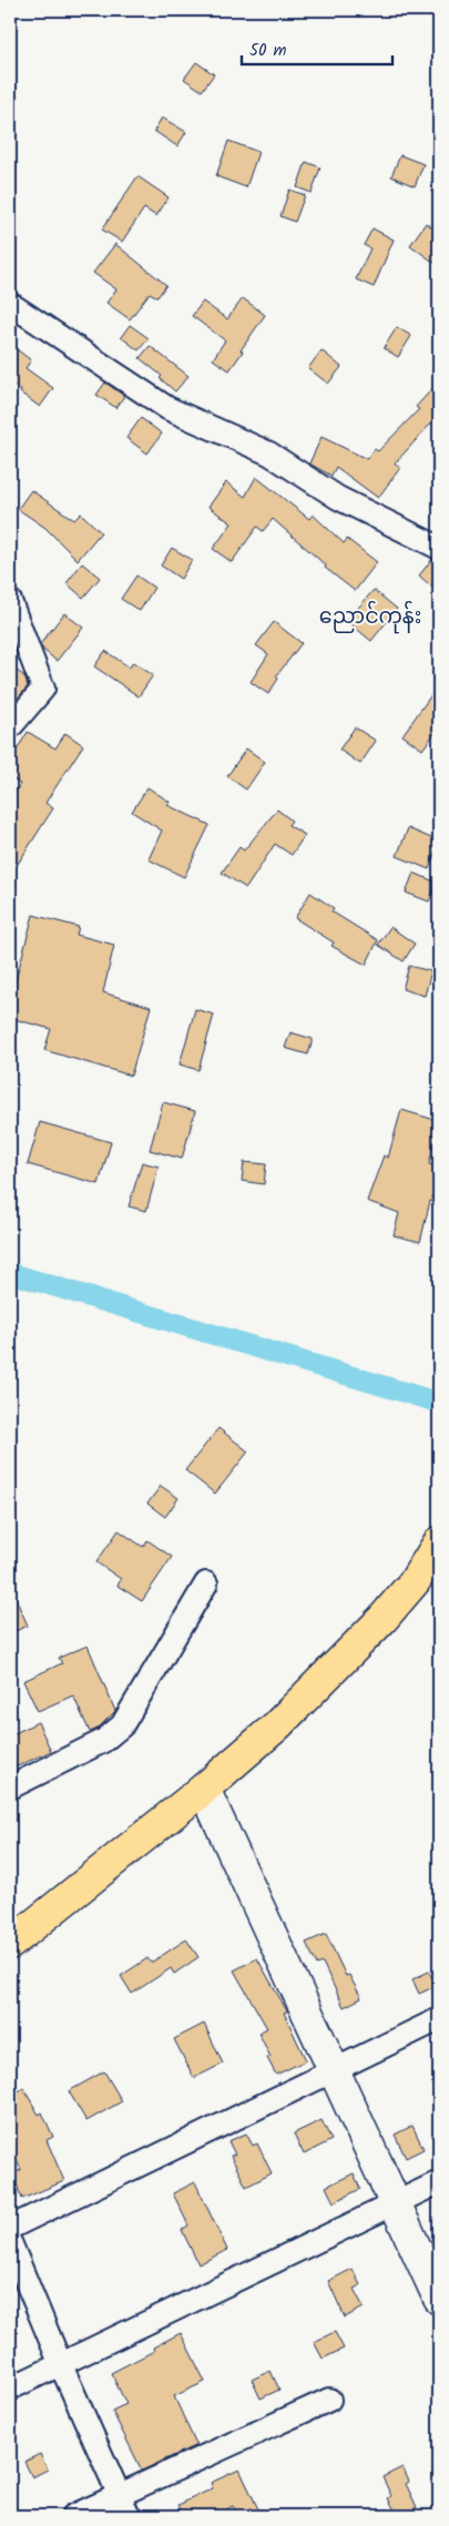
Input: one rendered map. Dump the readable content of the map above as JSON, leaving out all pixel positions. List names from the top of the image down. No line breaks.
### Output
{"districts":["ညောင်ကုန်း"],"scale_bar":"50 m"}
